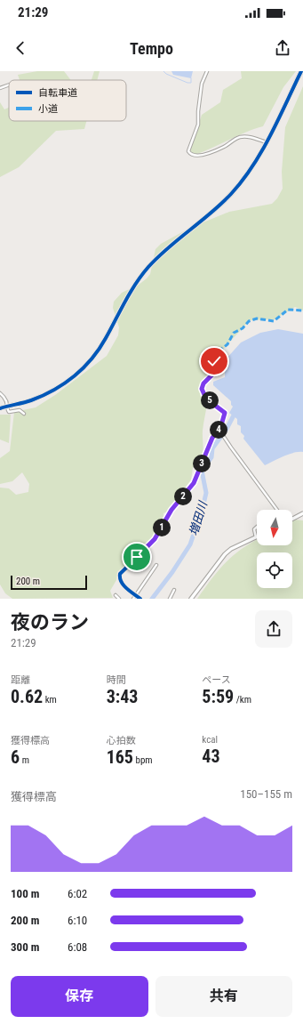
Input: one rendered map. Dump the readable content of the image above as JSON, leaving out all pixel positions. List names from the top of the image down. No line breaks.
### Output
{"water":["増田川"],"legend":["自転車道","小道"],"scale_bar":"200 m","north":"bottom","page":{"status":"21:29","header":"Tempo","pins":["5","4","3","2","1"],"scale":"200 m","heading":["夜のラン","21:29"],"stats":[["距離","0.62 km"],["時間","3:43"],["ペース","5:59 /km"],["獲得標高","6 m"],["心拍数","165 bpm"],["kcal","43"]],"chart":["獲得標高","150–155 m"],"list":[{"name":"100 m","note":"6:02"},{"name":"200 m","note":"6:10"},{"name":"300 m","note":"6:08"}],"buttons":["保存","共有"]}}
